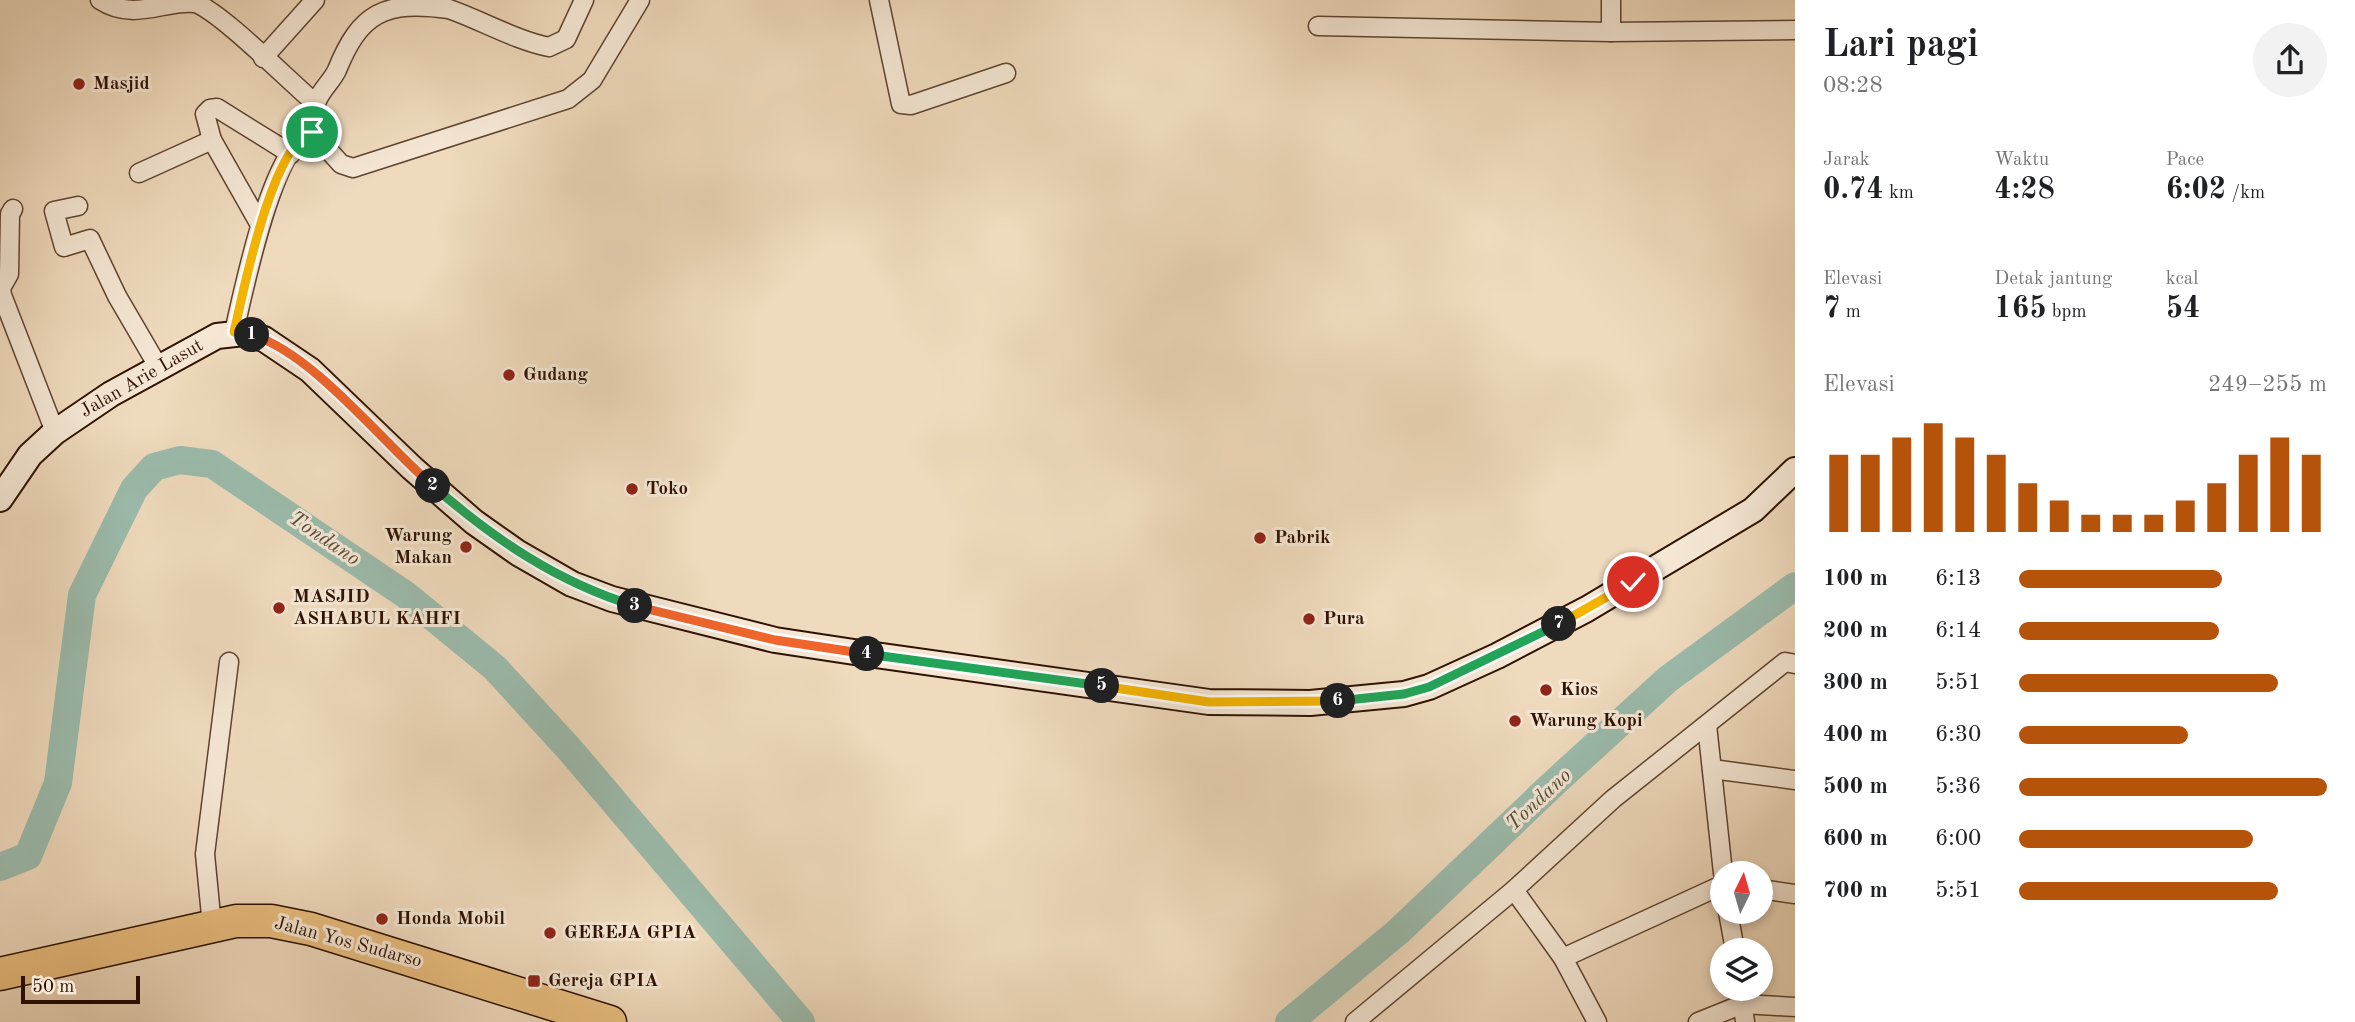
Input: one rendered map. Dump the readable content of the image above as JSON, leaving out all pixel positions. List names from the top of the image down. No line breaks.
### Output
{"streets":{"highway":["Jalan Yos Sudarso"],"main road":["Jalan Arie Lasut"]},"water":["Tondano"],"places":{"other":["Masjid","Gudang","Toko","Pabrik","Warung Makan","MASJID ASHABUL KAHFI","Pura","Kios","Warung Kopi","Honda Mobil","GEREJA GPIA"],"transit":["Gereja GPIA"]},"scale_bar":"50 m","north":"top","page":{"heading":["Lari pagi","08:28"],"stats":[["Jarak","0.74 km"],["Waktu","4:28"],["Pace","6:02 /km"],["Elevasi","7 m"],["Detak jantung","165 bpm"],["kcal","54"]],"pins":["1","2","3","7","4","5","6"],"chart":["Elevasi","249–255 m"],"list":[{"name":"100 m","note":"6:13"},{"name":"200 m","note":"6:14"},{"name":"300 m","note":"5:51"},{"name":"400 m","note":"6:30"},{"name":"500 m","note":"5:36"},{"name":"600 m","note":"6:00"},{"name":"700 m","note":"5:51"}],"scale":"50 m"}}
